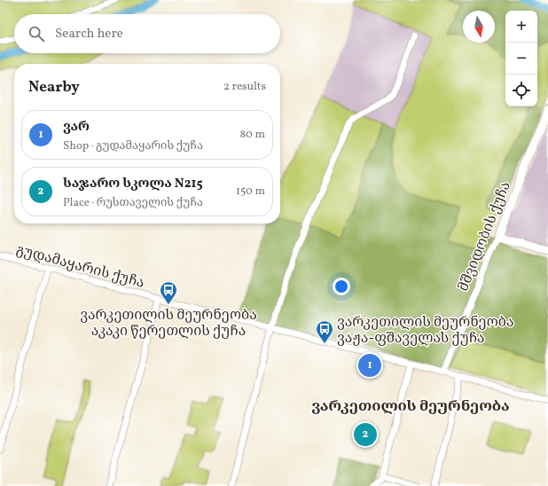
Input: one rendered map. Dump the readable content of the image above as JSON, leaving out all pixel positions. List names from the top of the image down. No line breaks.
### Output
{"streets":{"street":["მშვიდობის ქუჩა","გუდამაყარის ქუჩა"]},"crossings":[["მშვიდობის ქუჩა","გუდამაყარის ქუჩა"]],"districts":["ვარკეთილის მეურნეობა"],"places":{"bus stop":["ვარკეთილის მეურნეობა აკაკი წერეთლის ქუჩა","ვარკეთილის მეურნეობა ვაჟა-ფშაველას ქუჩა"]},"north":"bottom","page":{"map_buttons":["+","−"],"search":"Search here","heading":["Nearby","2 results"],"list":[{"mark":"1","name":"ვარ","note":"Shop · გუდამაყარის ქუჩა","value":"80 m"},{"mark":"2","name":"საჯარო სკოლა N215","note":"Place · რუსთაველის ქუჩა","value":"150 m"}],"pins":["1","2"]}}
